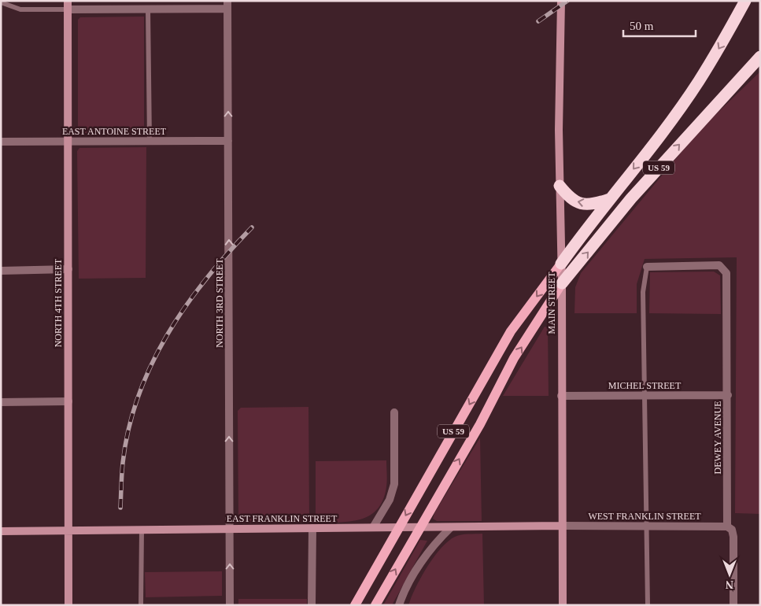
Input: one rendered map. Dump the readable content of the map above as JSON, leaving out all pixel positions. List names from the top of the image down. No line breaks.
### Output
{"streets":{"highway":["US 59"],"street":["EAST ANTOINE STREET","NORTH 4TH STREET","NORTH 3RD STREET","MAIN STREET","MICHEL STREET","DEWEY AVENUE","WEST FRANKLIN STREET","EAST FRANKLIN STREET"]},"crossings":[["EAST ANTOINE STREET","NORTH 4TH STREET"],["EAST ANTOINE STREET","NORTH 3RD STREET"],["US 59","MAIN STREET"],["US 59","EAST FRANKLIN STREET"],["NORTH 4TH STREET","EAST FRANKLIN STREET"],["NORTH 3RD STREET","EAST FRANKLIN STREET"],["MAIN STREET","MICHEL STREET"],["MAIN STREET","WEST FRANKLIN STREET"],["MAIN STREET","EAST FRANKLIN STREET"],["MICHEL STREET","DEWEY AVENUE"],["DEWEY AVENUE","WEST FRANKLIN STREET"],["WEST FRANKLIN STREET","EAST FRANKLIN STREET"]],"one_way":["NORTH 3RD STREET"],"scale_bar":"50 m","north":"bottom"}
